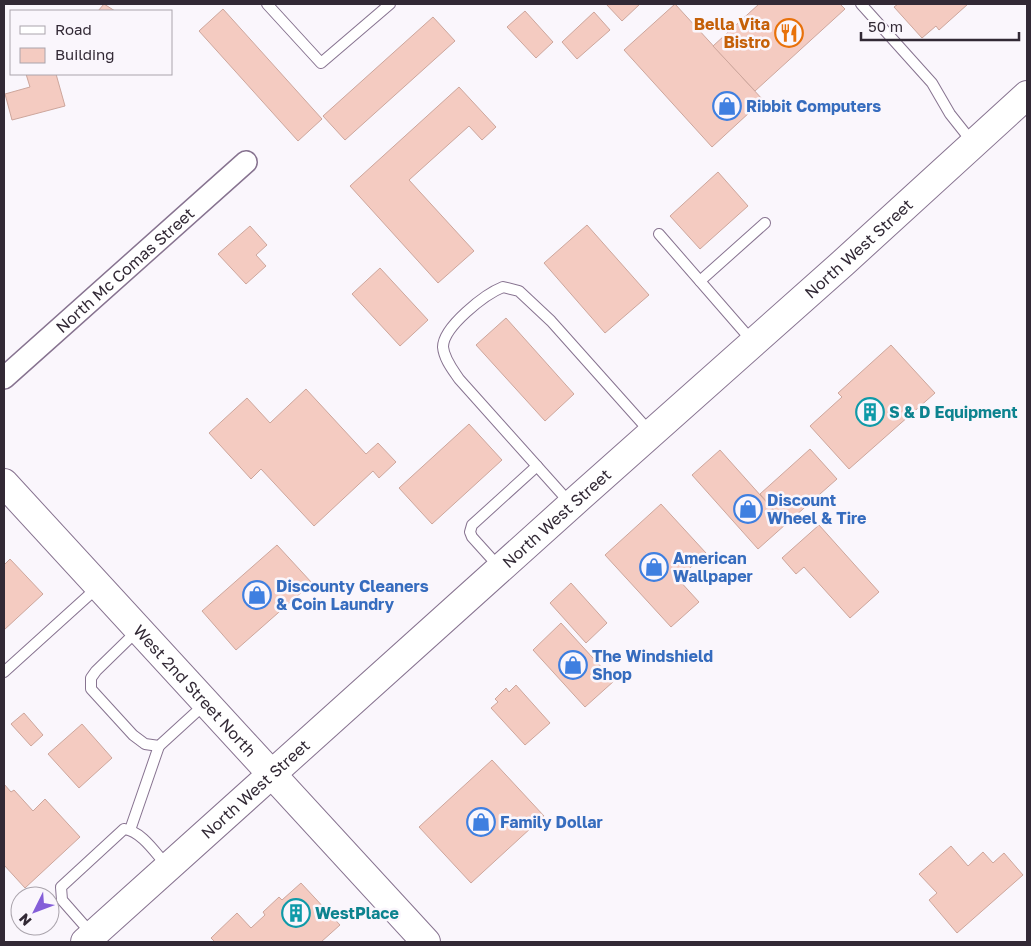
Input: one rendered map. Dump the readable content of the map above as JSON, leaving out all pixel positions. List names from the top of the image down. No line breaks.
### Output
{"streets":{"main road":["North West Street","West 2nd Street North"],"street":["North Mc Comas Street"]},"crossings":[["North West Street","West 2nd Street North"]],"places":{"restaurant":["Bella Vita Bistro"],"shop":["Ribbit Computers","Discount Wheel & Tire","American Wallpaper","Discounty Cleaners & Coin Laundry","The Windshield Shop","Family Dollar"],"building":["S & D Equipment","WestPlace"]},"legend":["Road","Building"],"scale_bar":"50 m","north":"bottom left"}
